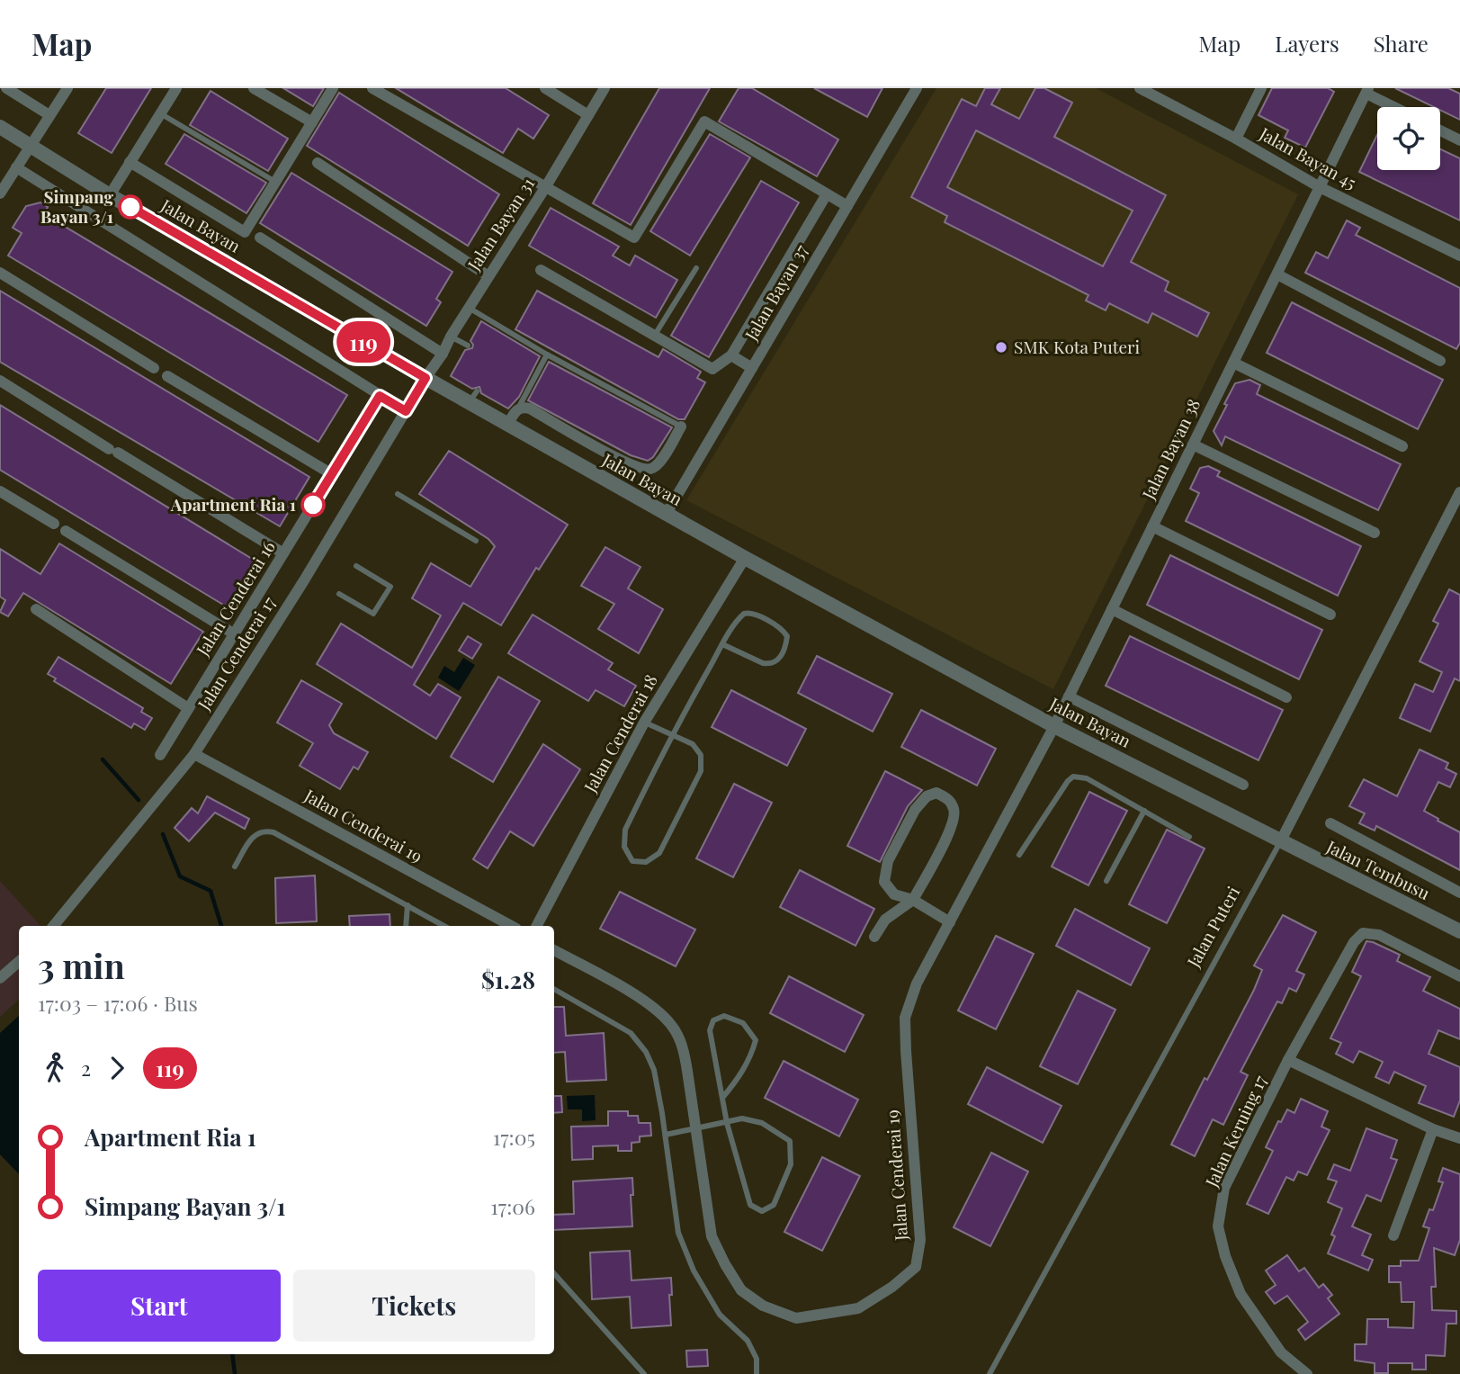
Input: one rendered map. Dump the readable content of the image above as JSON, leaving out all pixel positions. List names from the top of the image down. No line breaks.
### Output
{"streets":{"street":["Jalan Bayan 45","Jalan Bayan 31","Jalan Bayan","Jalan Bayan 37","Jalan Bayan 38","Jalan Cenderai 16","Jalan Cenderai 17","Jalan Cenderai 18","Jalan Cenderai 19","Jalan Tembusu","Jalan Puteri","Jalan Keruing 17"]},"crossings":[["Jalan Bayan 45","Jalan Bayan 38"],["Jalan Bayan 31","Jalan Bayan"],["Jalan Bayan 31","Jalan Cenderai 17"],["Jalan Bayan","Jalan Bayan 37"],["Jalan Bayan","Jalan Bayan 38"],["Jalan Bayan","Jalan Cenderai 17"],["Jalan Bayan","Jalan Cenderai 18"],["Jalan Bayan","Jalan Cenderai 19"],["Jalan Bayan","Jalan Tembusu"],["Jalan Bayan","Jalan Puteri"],["Jalan Bayan 38","Jalan Cenderai 19"],["Jalan Cenderai 17","Jalan Cenderai 19"],["Jalan Tembusu","Jalan Puteri"]],"places":["Simpang Bayan 3/1","SMK Kota Puteri","Apartment Ria 1"],"lines":["bus line 119"],"page":{"header":"Map","nav":["Map","Layers","Share"],"on_map":"119","heading":["3 min","17:03 – 17:06 · Bus","$1.28"],"legs":["2","119"],"list":[{"name":"Apartment Ria 1","value":"17:05"},{"name":"Simpang Bayan 3/1","value":"17:06"}],"buttons":["Start","Tickets"]}}
